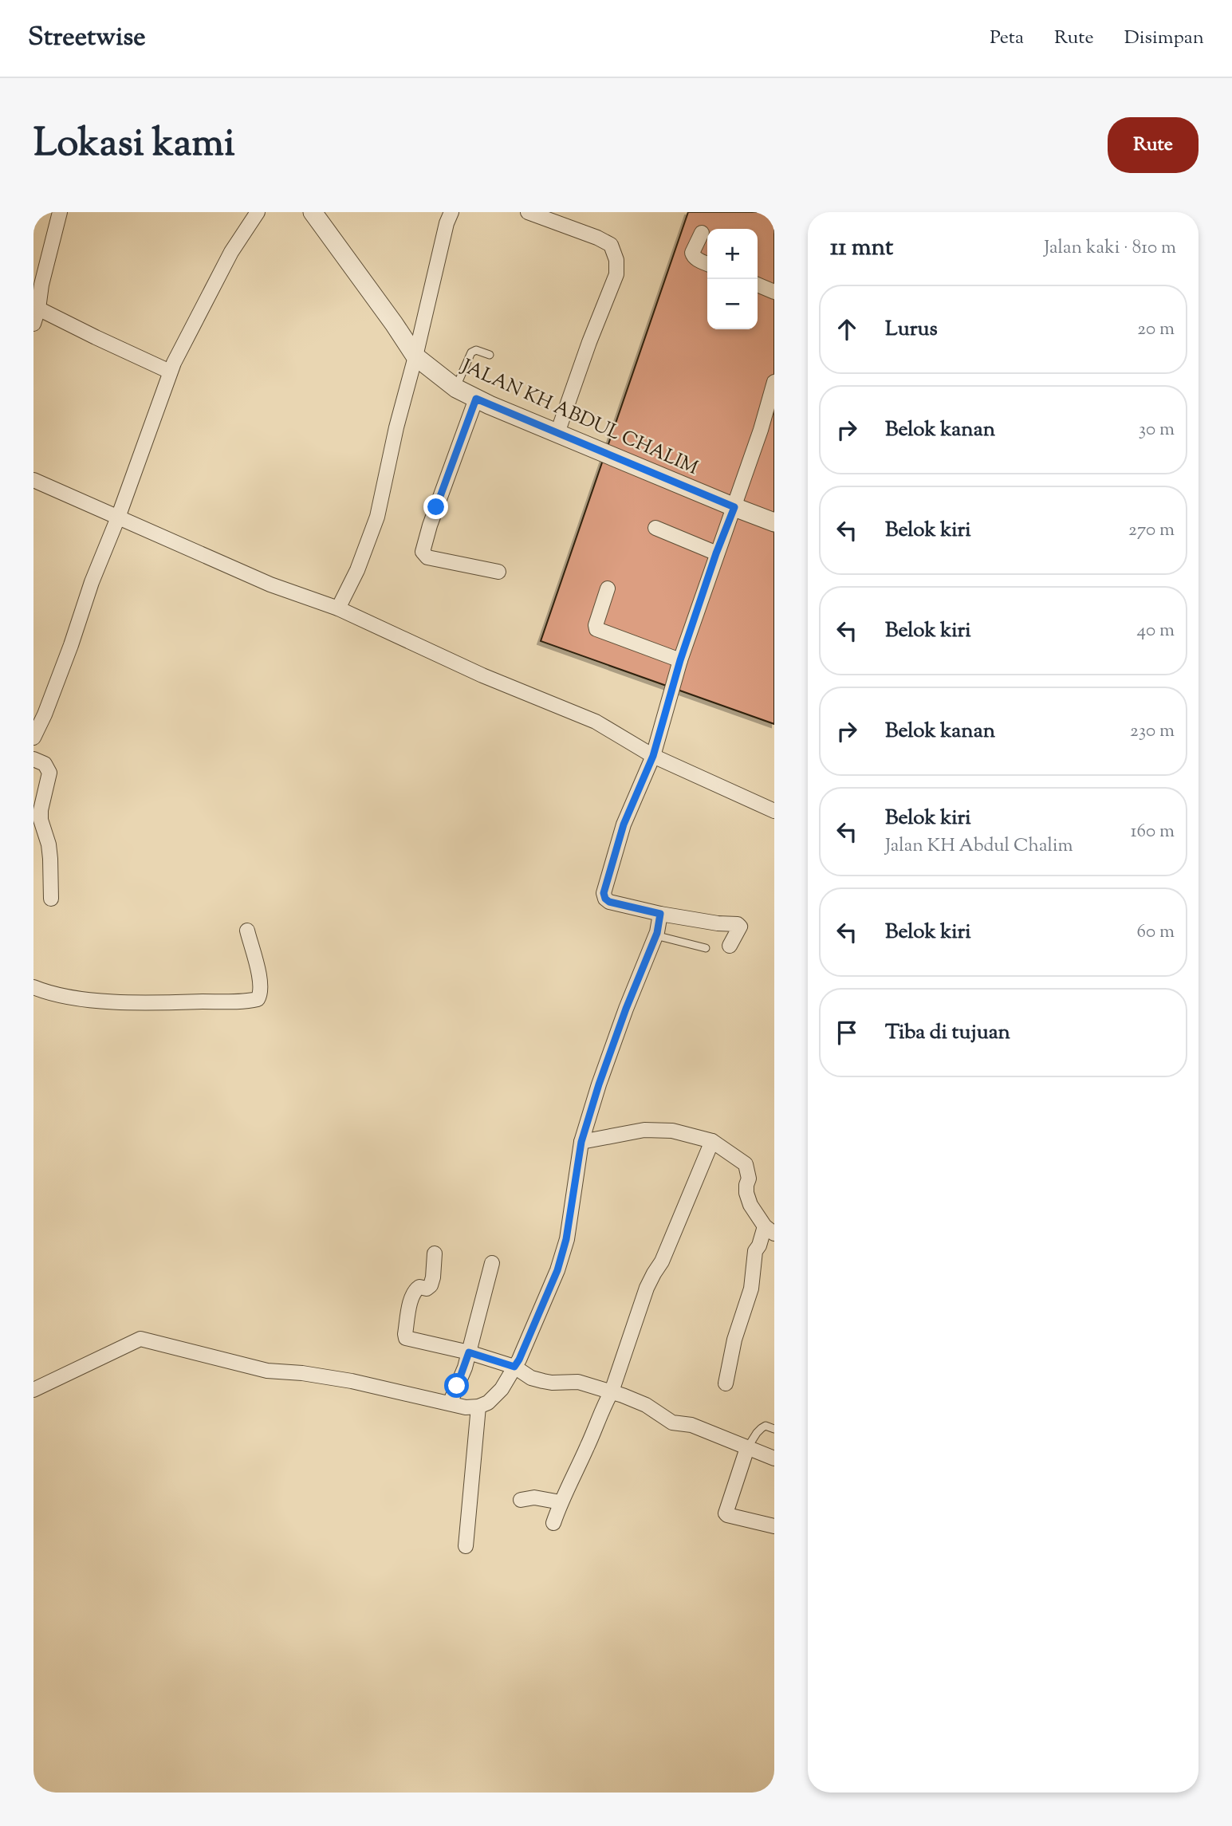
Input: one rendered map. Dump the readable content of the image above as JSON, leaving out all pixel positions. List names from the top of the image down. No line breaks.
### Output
{"streets":{"street":["JALAN KH ABDUL CHALIM"]},"page":{"header":"Streetwise","nav":["Peta","Rute","Disimpan"],"title":"Lokasi kami","buttons":"Rute","heading":["11 mnt","Jalan kaki · 810 m"],"map_buttons":["+","−"],"list":[["Lurus","20 m"],["Belok kanan","30 m"],["Belok kiri","270 m"],["Belok kiri","40 m"],["Belok kanan","230 m"],["Belok kiri","Jalan KH Abdul Chalim","160 m"],["Belok kiri","60 m"],"Tiba di tujuan"]}}
